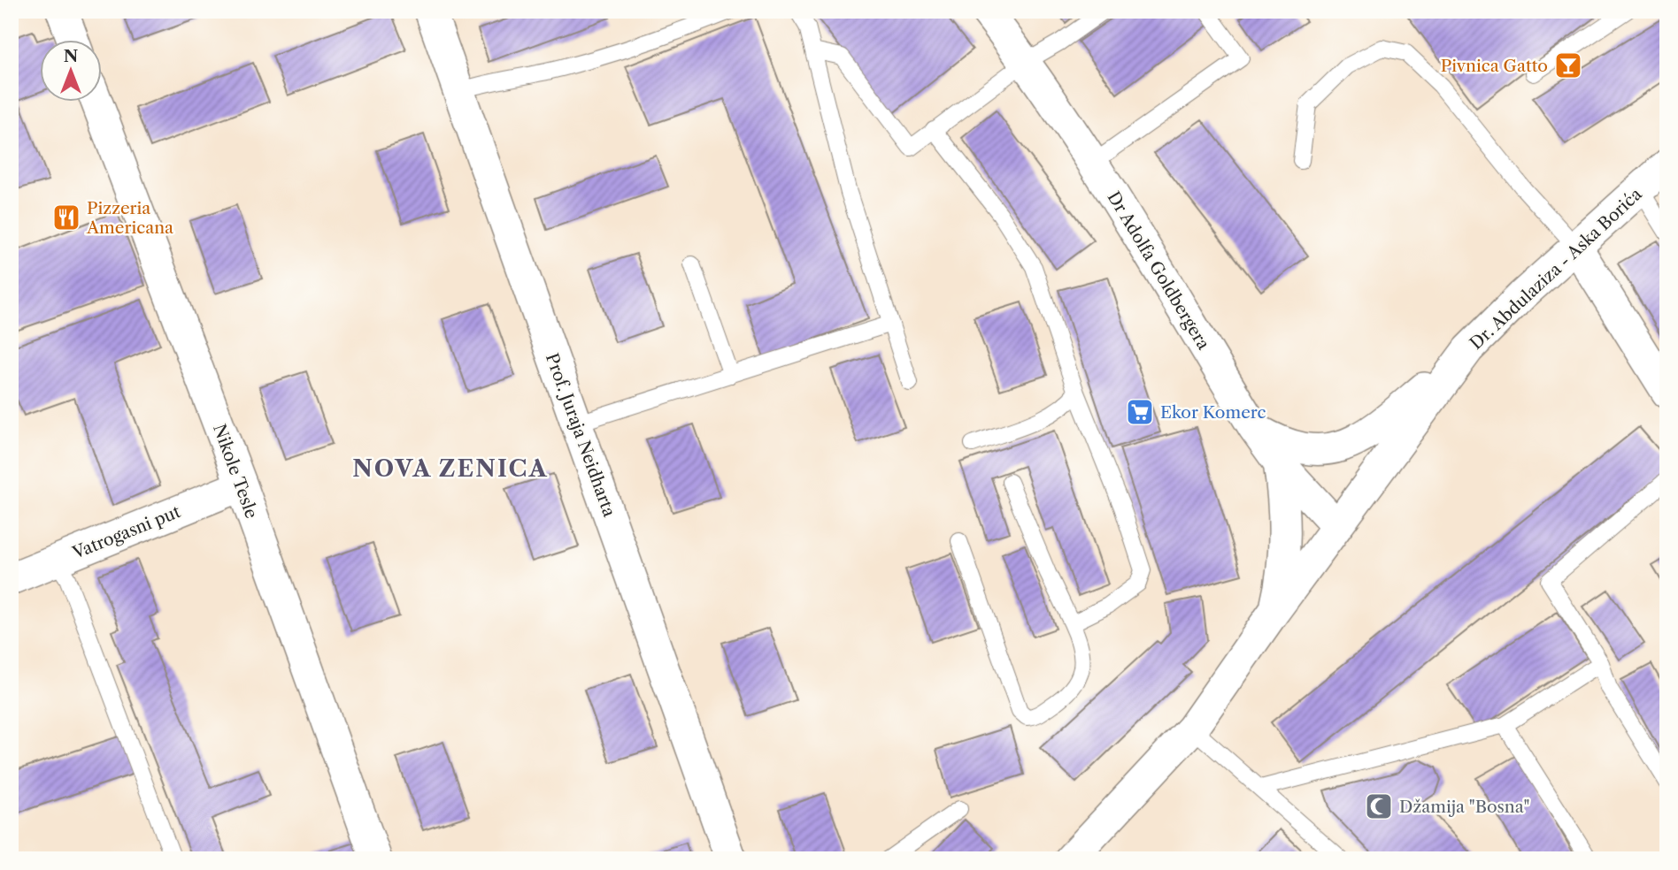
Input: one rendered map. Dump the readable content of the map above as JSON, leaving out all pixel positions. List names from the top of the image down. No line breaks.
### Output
{"streets":{"street":["Dr. Abdulaziza - Aska Borića","Dr Adolfa Goldbergera","Prof. Juraja Neidharta","Nikole Tesle","Vatrogasni put"]},"crossings":[["Dr. Abdulaziza - Aska Borića","Dr Adolfa Goldbergera"],["Nikole Tesle","Vatrogasni put"]],"districts":["NOVA ZENICA"],"places":{"bar":["Pivnica Gatto"],"restaurant":["Pizzeria Americana"],"supermarket":["Ekor Komerc"],"mosque":["Džamija \"Bosna\""]},"north":"top"}
